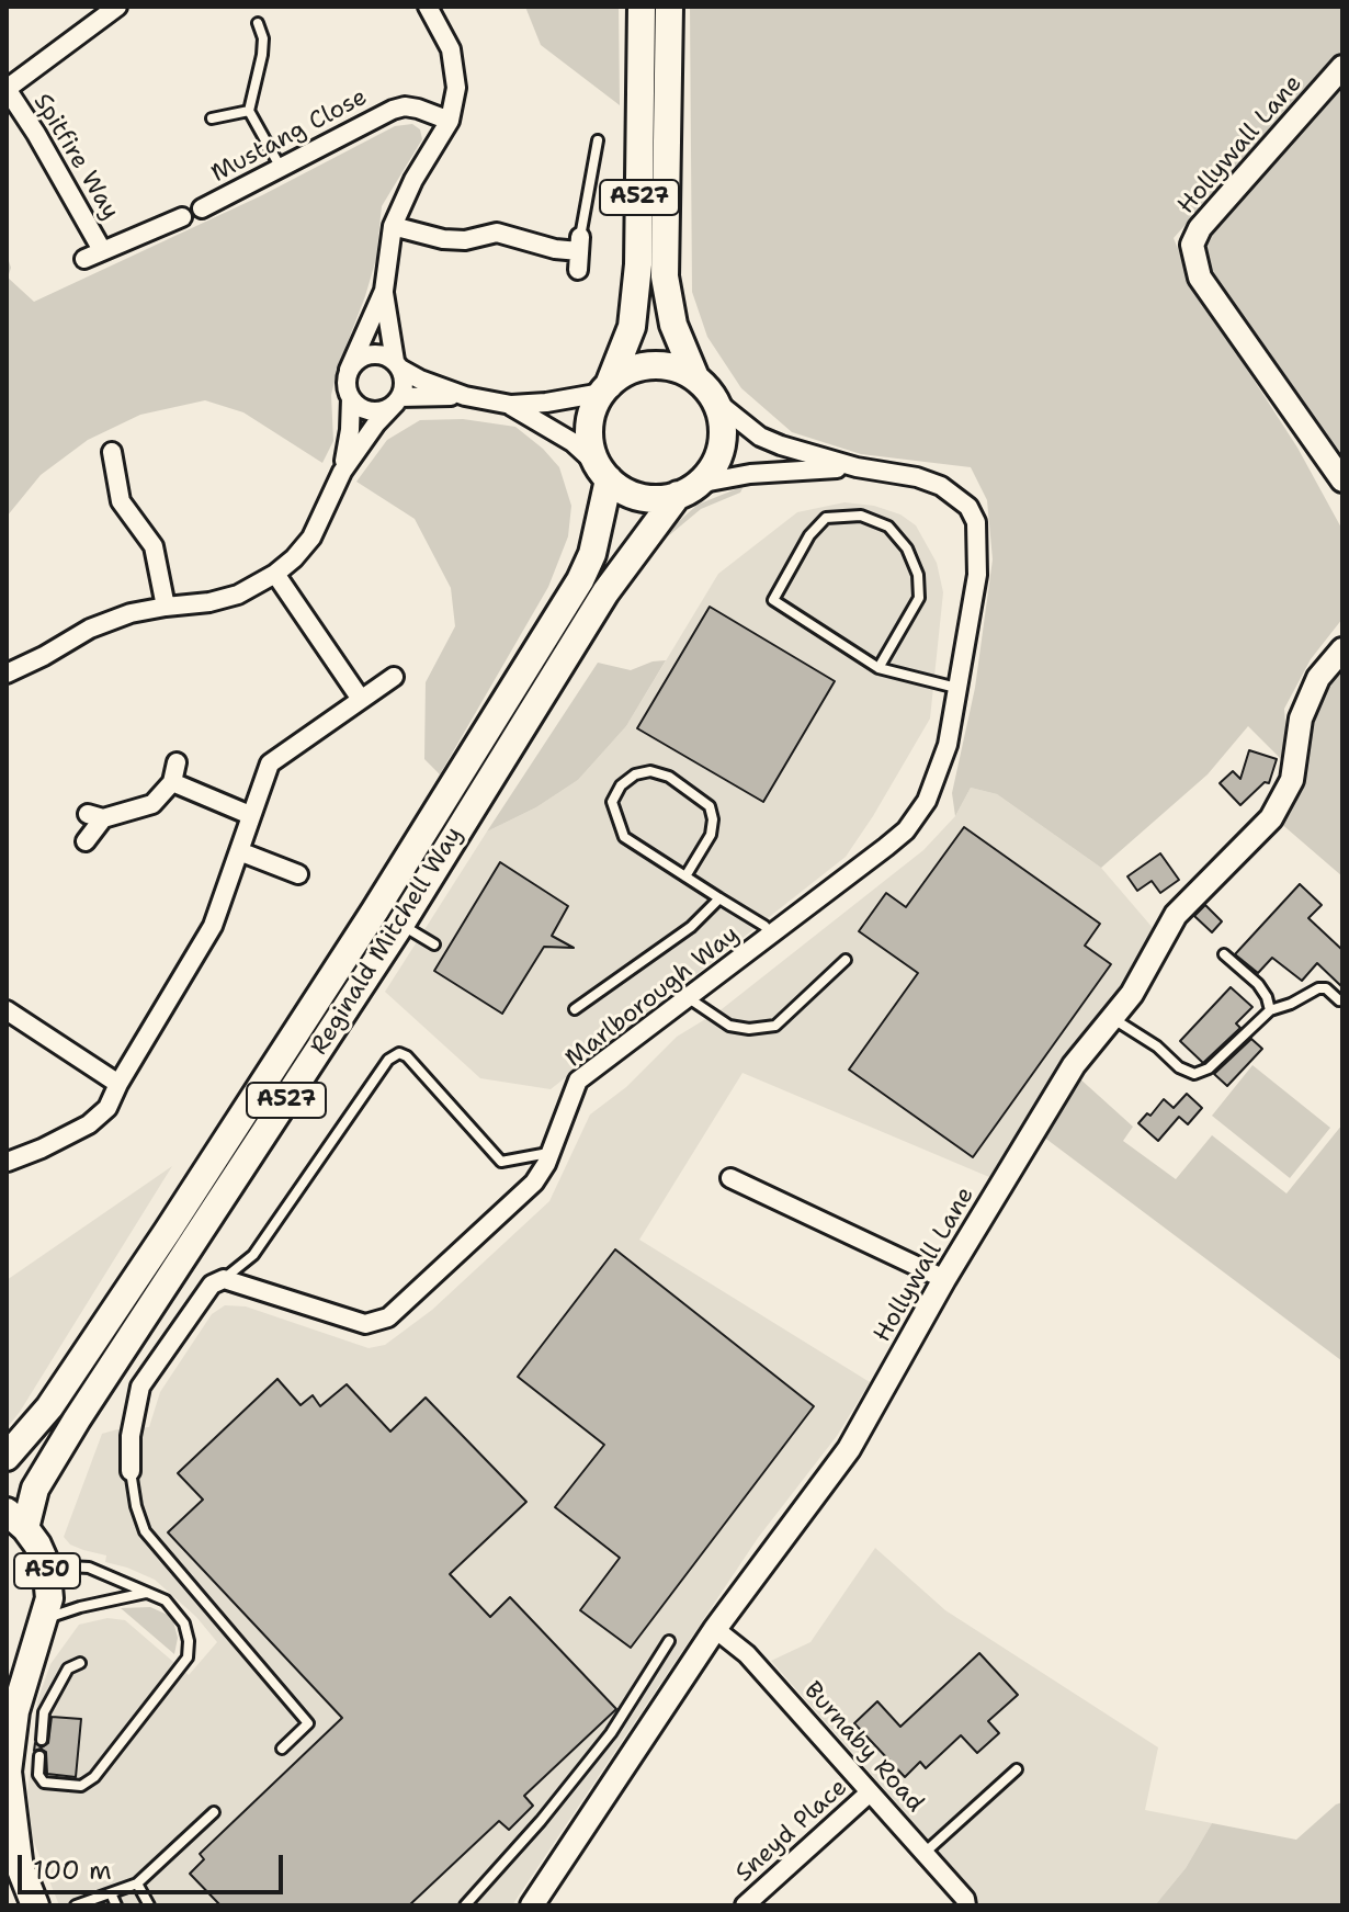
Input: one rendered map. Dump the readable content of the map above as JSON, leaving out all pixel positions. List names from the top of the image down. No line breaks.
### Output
{"streets":{"main road":["A527","Reginald Mitchell Way","A50"],"street":["Mustang Close","Hollywall Lane","Spitfire Way","Marlborough Way","Burnaby Road","Sneyd Place"]},"crossings":[["Hollywall Lane","Burnaby Road"],["A527","Reginald Mitchell Way"],["A527","Marlborough Way"],["Reginald Mitchell Way","Marlborough Way"],["Reginald Mitchell Way","A50"],["Burnaby Road","Sneyd Place"]],"scale_bar":"100 m"}
